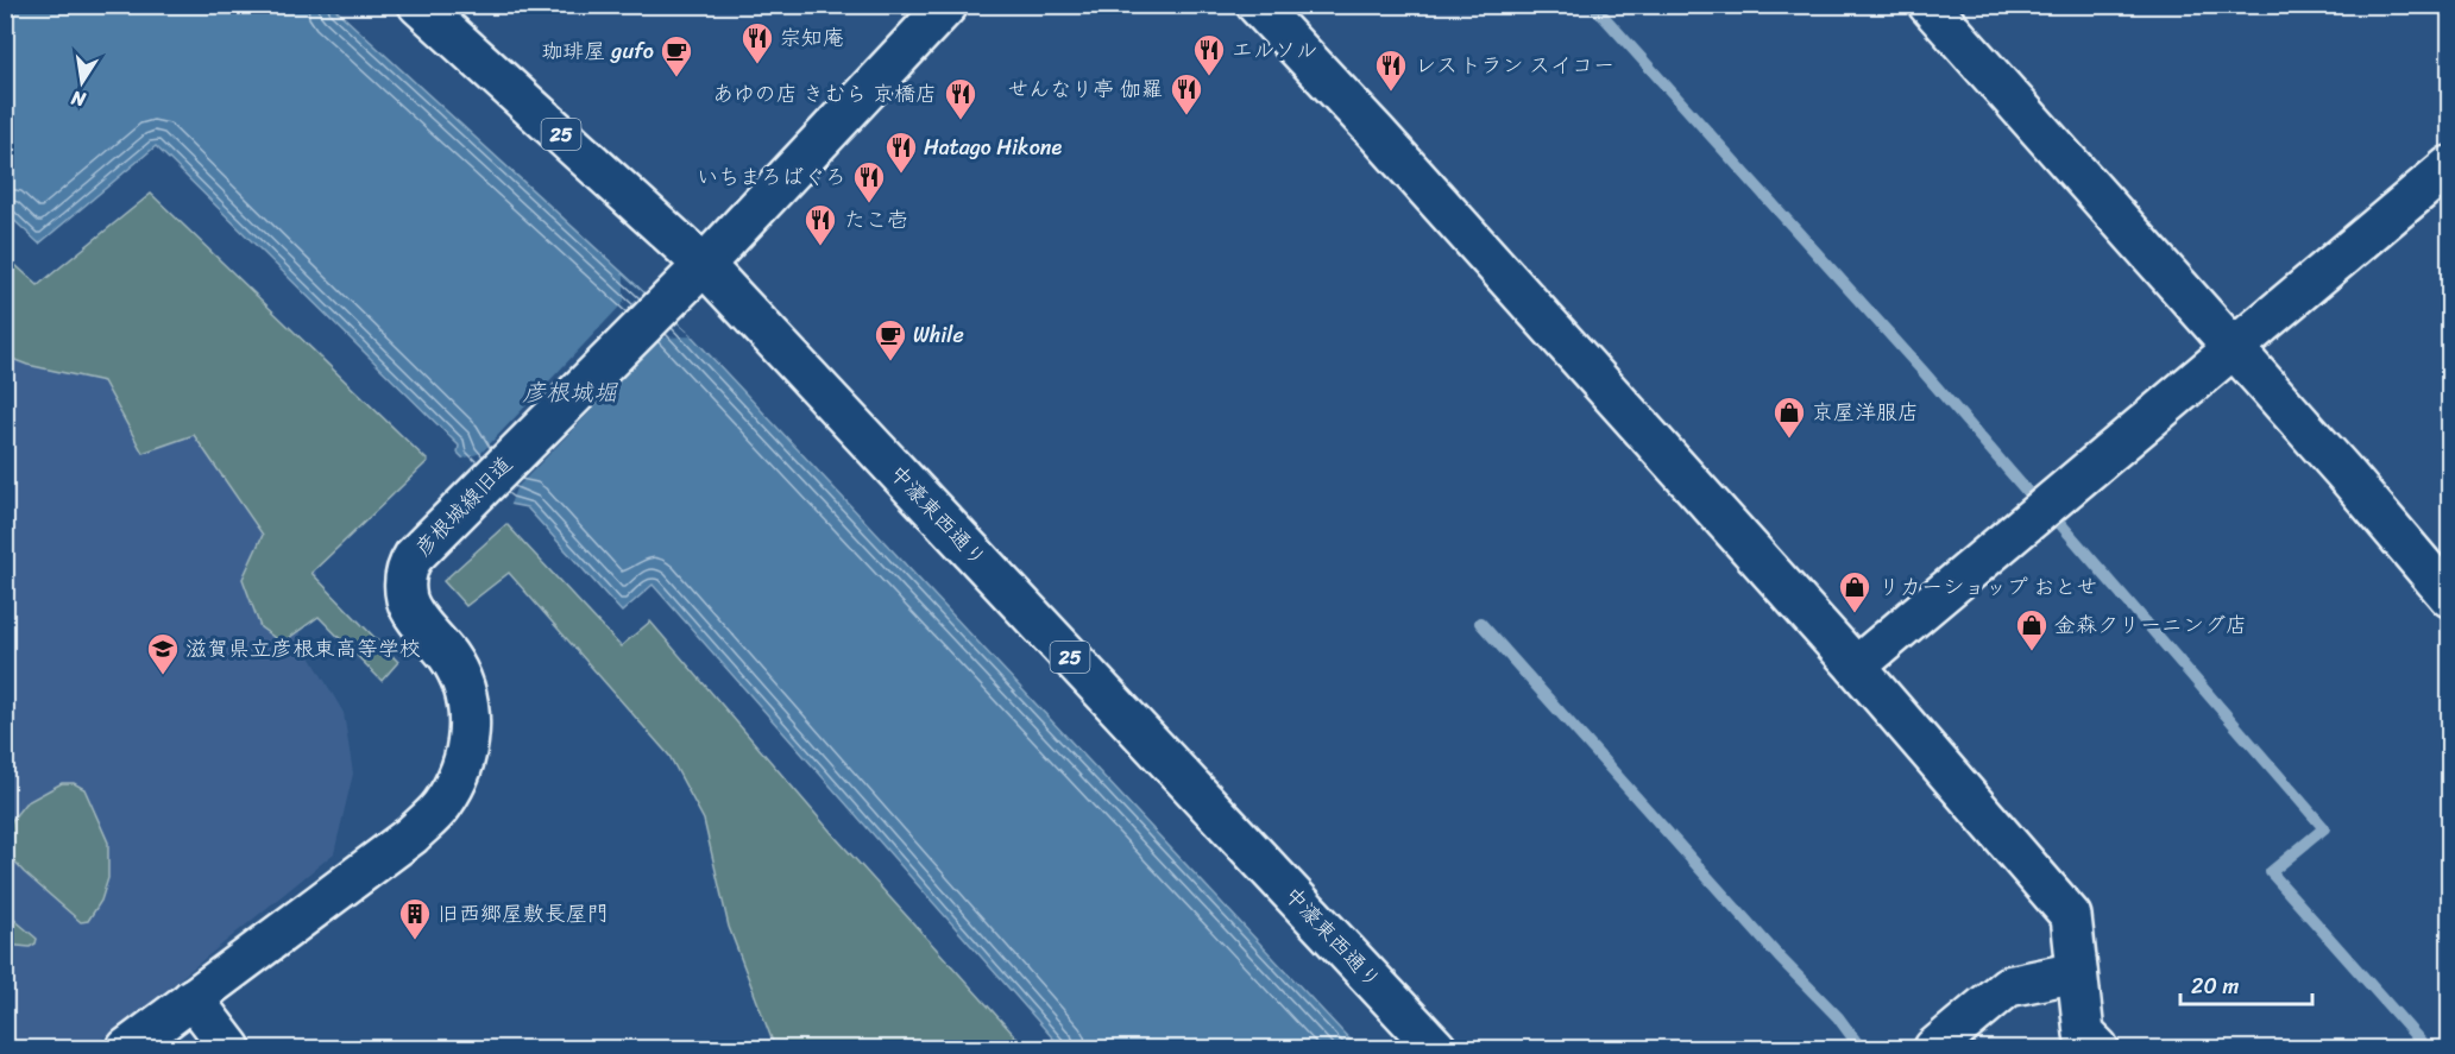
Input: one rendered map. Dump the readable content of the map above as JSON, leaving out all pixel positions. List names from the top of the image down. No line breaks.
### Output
{"streets":{"street":["25","彦根城線旧道","中濠東西通り"]},"crossings":[["彦根城線旧道","中濠東西通り"]],"water":["彦根城堀"],"places":{"restaurant":["宗知庵","エルソル","レストラン スイコー","せんなり亭 伽羅","あゆの店 きむら 京橋店","Hatago Hikone","いちまろばぐろ","たこ壱"],"cafe":["珈琲屋 gufo","While"],"shop":["京屋洋服店","リカーショップ おとせ","金森クリーニング店"],"school or university":["滋賀県立彦根東高等学校"],"building":["旧西郷屋敷長屋門"]},"scale_bar":"20 m","north":"bottom"}
